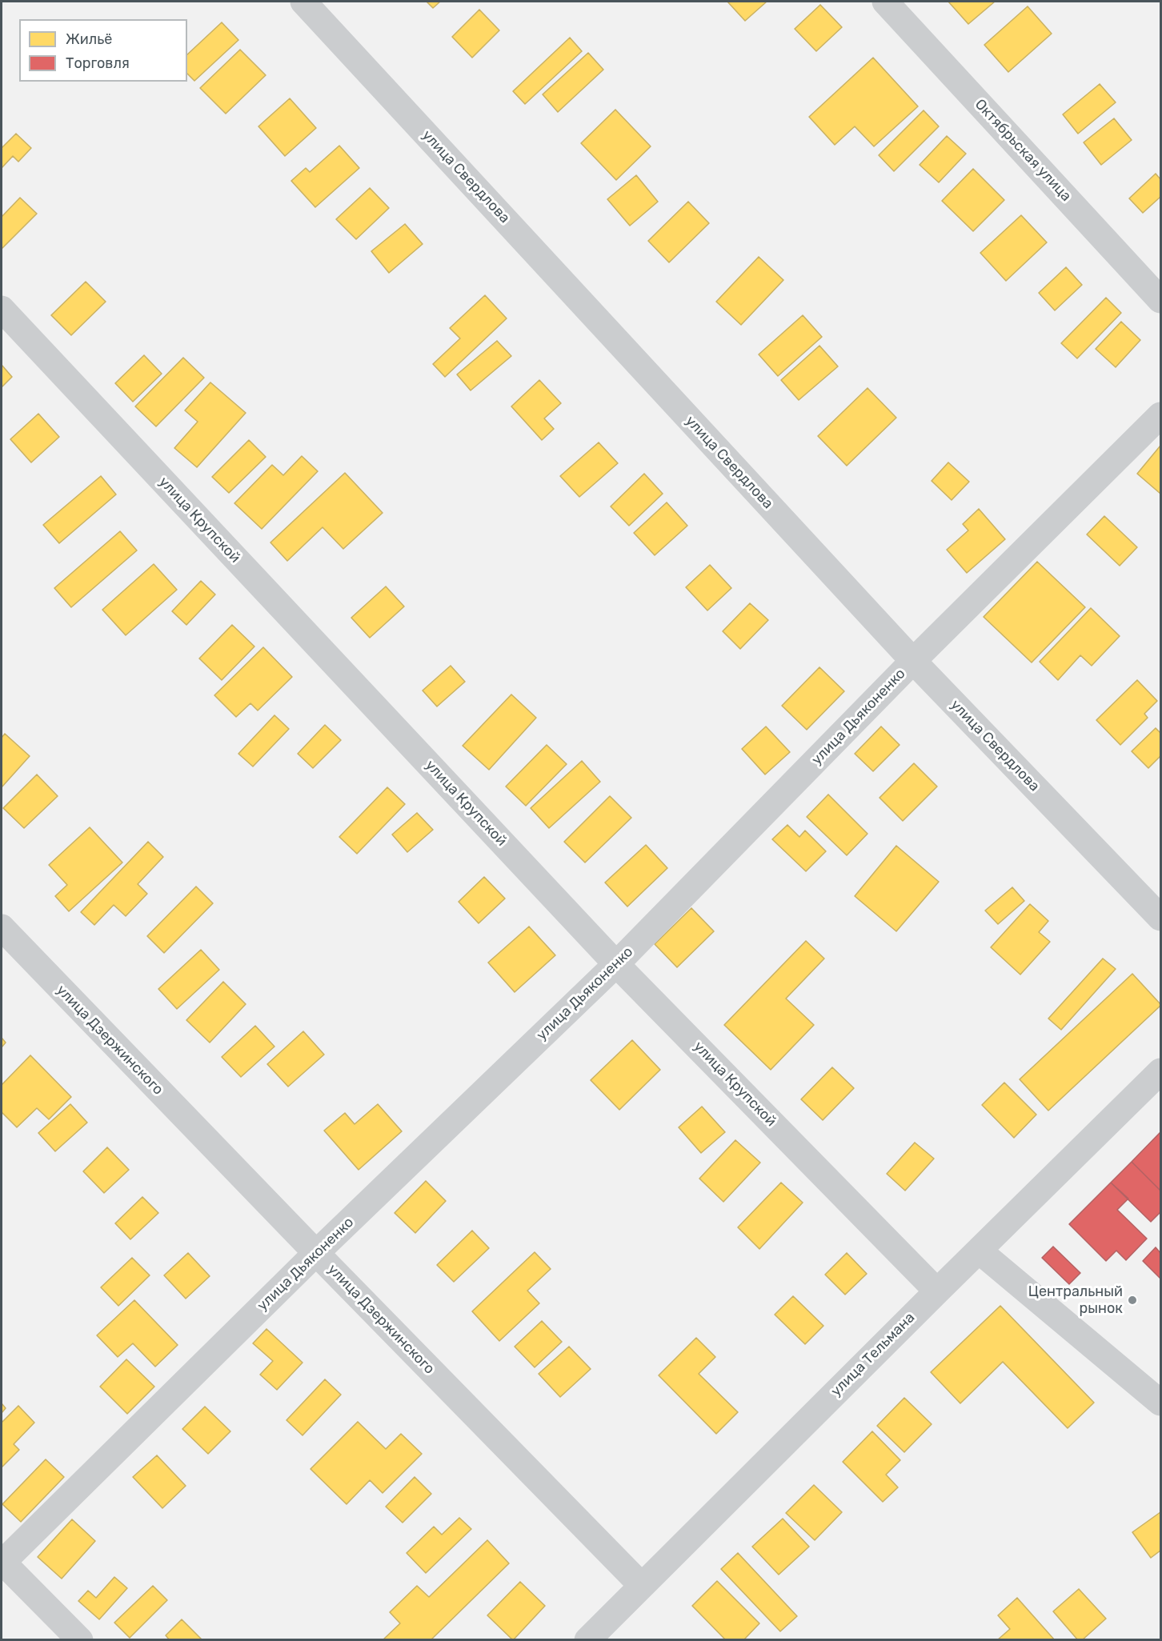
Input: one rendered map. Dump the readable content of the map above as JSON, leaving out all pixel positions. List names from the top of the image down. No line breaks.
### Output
{"streets":{"street":["Октябрьская улица","улица Свердлова","улица Крупской","улица Дьяконенко","улица Дзержинского","улица Тельмана"]},"crossings":[["улица Свердлова","улица Дьяконенко"],["улица Крупской","улица Дьяконенко"],["улица Крупской","улица Тельмана"],["улица Дьяконенко","улица Дзержинского"],["улица Дзержинского","улица Тельмана"]],"places":["Центральный рынок"],"legend":["Жильё","Торговля"]}
